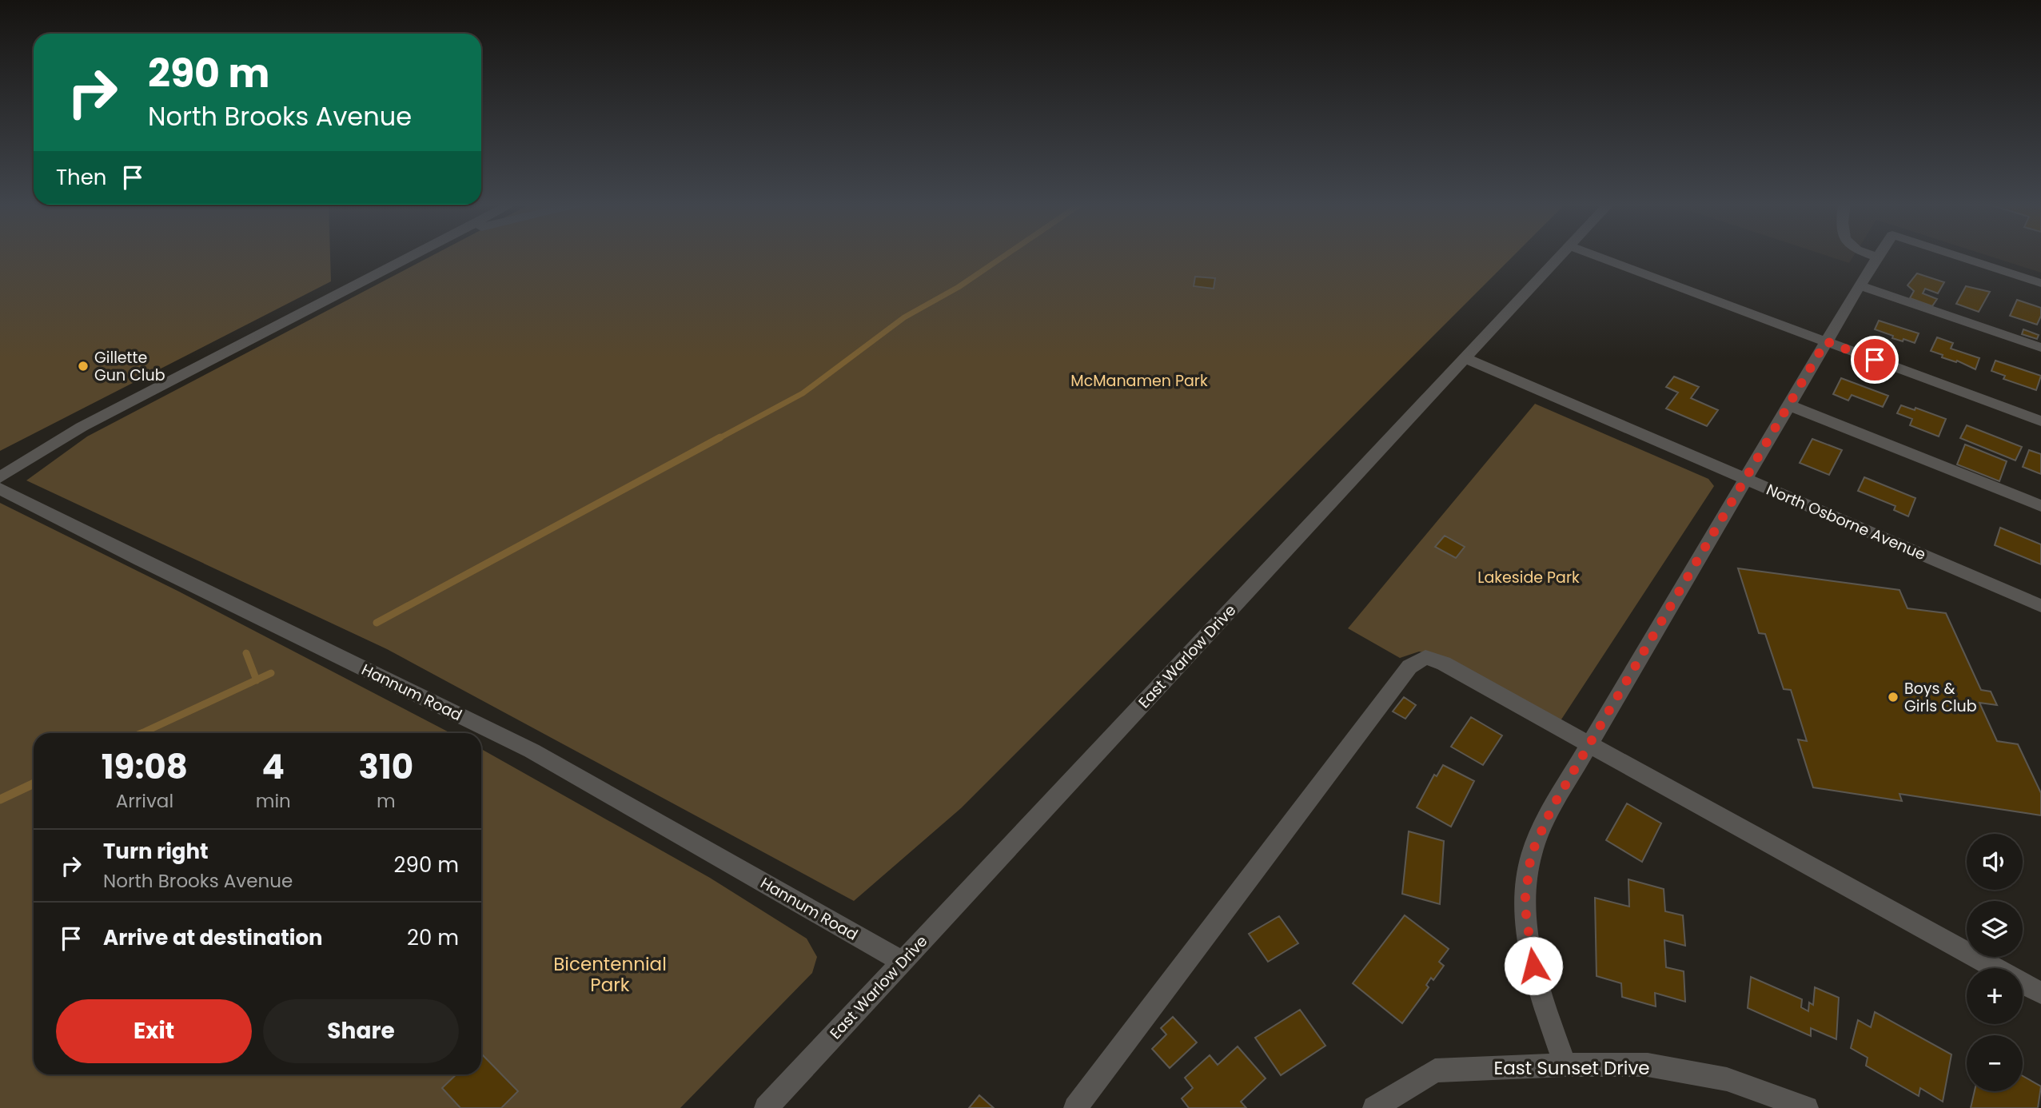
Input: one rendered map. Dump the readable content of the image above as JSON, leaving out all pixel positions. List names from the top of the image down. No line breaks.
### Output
{"streets":{"street":["North Osborne Avenue","East Warlow Drive","Hannum Road","East Sunset Drive"]},"crossings":[["North Osborne Avenue","East Warlow Drive"],["East Warlow Drive","Hannum Road"]],"parks":["McManamen Park","Lakeside Park","Bicentennial Park"],"places":["Gillette Gun Club","Boys & Girls Club"],"page":{"turn":["290 m","North Brooks Avenue"],"then":"Then","eta":["19:08","Arrival","4","min","310","m"],"list":[{"name":"Turn right","note":"North Brooks Avenue","value":"290 m"},{"name":"Arrive at destination","value":"20 m"}],"map_buttons":["+","−"],"buttons":["Exit","Share"]}}
